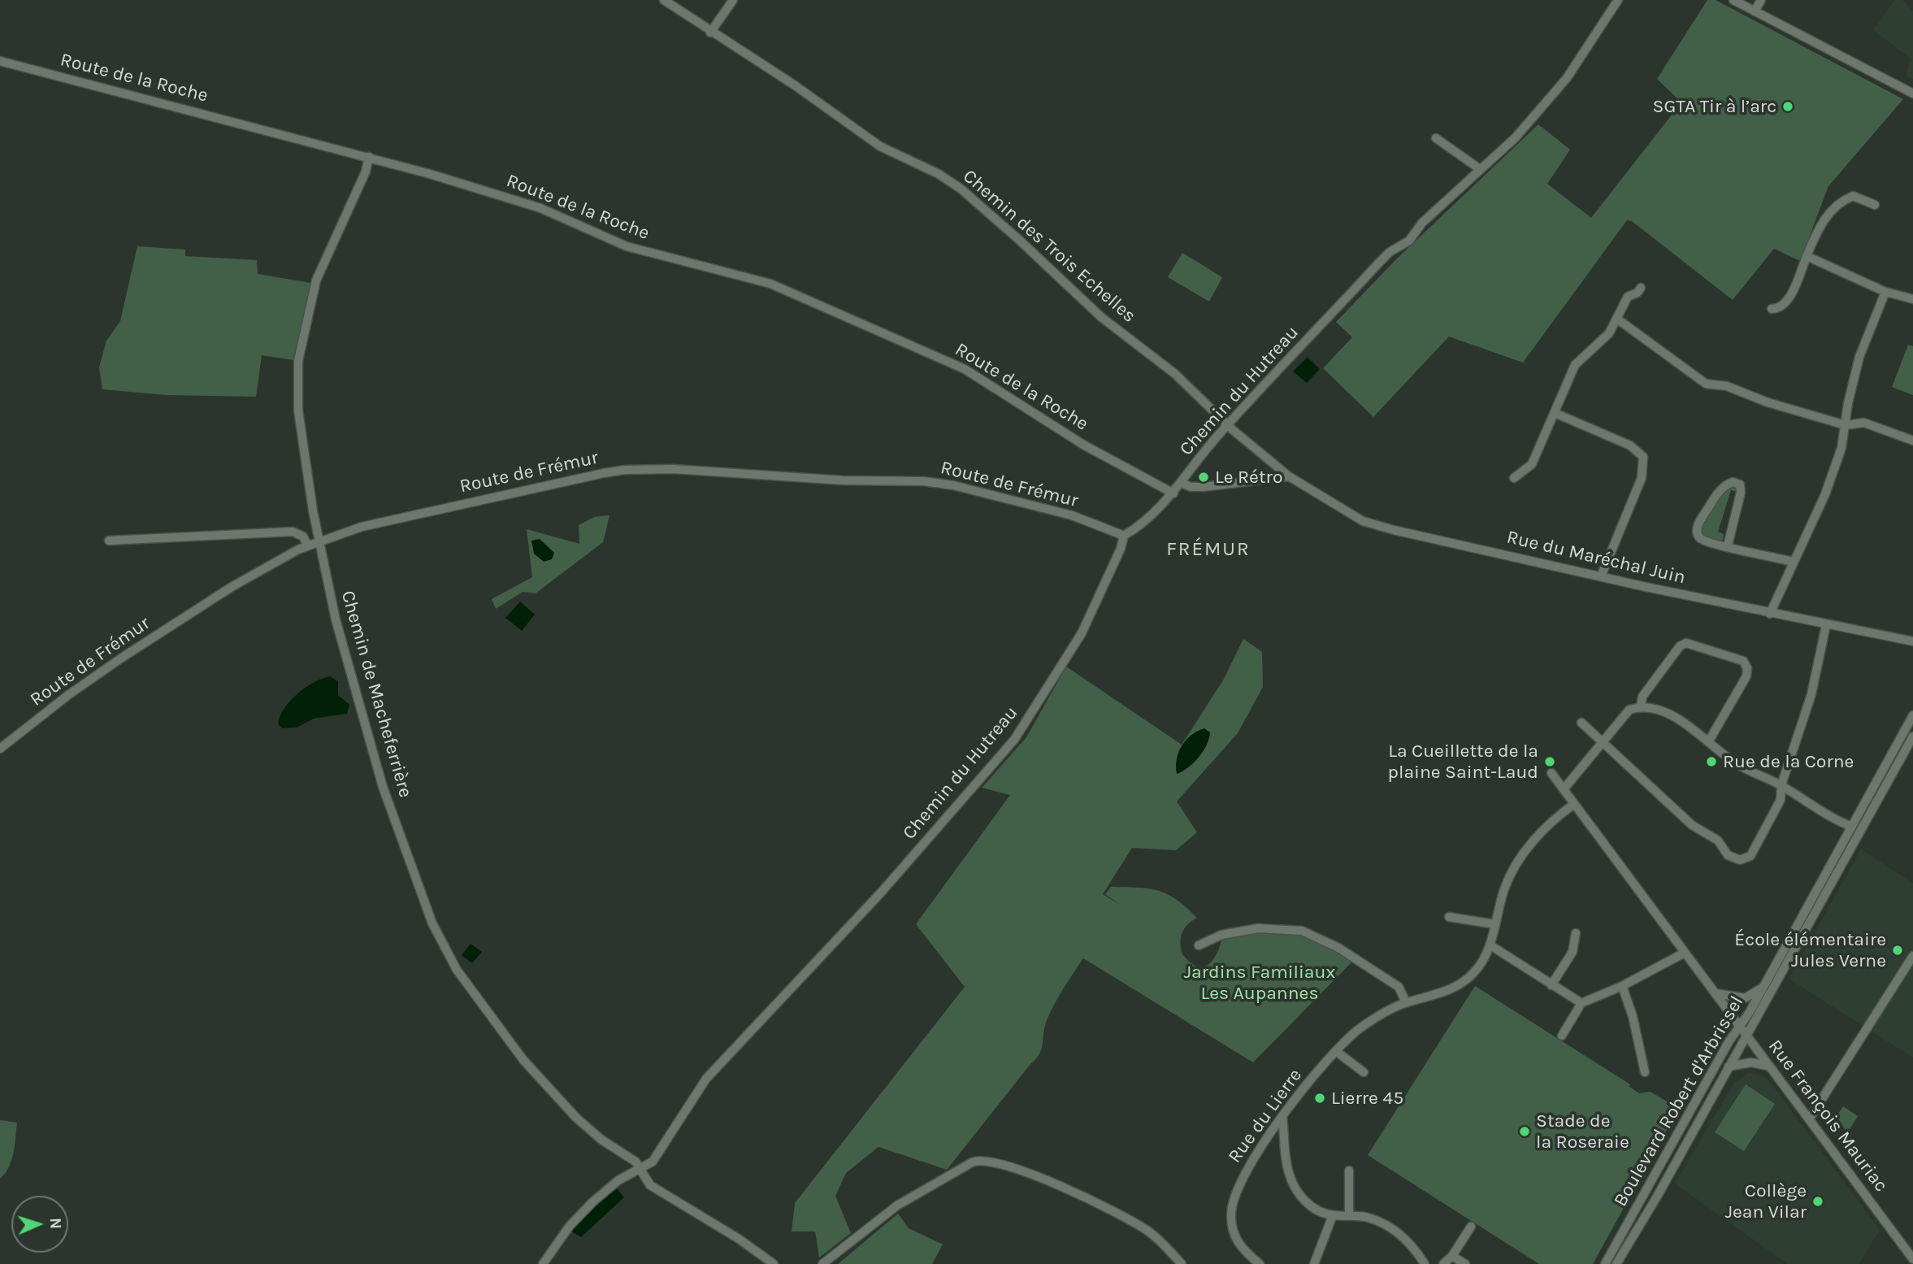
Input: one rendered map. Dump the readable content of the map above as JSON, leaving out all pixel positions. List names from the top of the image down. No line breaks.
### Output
{"streets":{"street":["Route de la Roche","Chemin des Trois Echelles","Chemin du Hutreau","Route de Frémur","Rue du Maréchal Juin","Chemin de Macheferrière","Boulevard Robert d'Arbrissel","Rue du Lierre","Rue François Mauriac"]},"crossings":[["Route de la Roche","Chemin du Hutreau"],["Route de la Roche","Chemin de Macheferrière"],["Chemin des Trois Echelles","Chemin du Hutreau"],["Chemin des Trois Echelles","Rue du Maréchal Juin"],["Chemin du Hutreau","Route de Frémur"],["Chemin du Hutreau","Rue du Maréchal Juin"],["Chemin du Hutreau","Chemin de Macheferrière"],["Route de Frémur","Chemin de Macheferrière"],["Boulevard Robert d'Arbrissel","Rue François Mauriac"],["Rue du Lierre","Rue François Mauriac"]],"districts":["FRÉMUR"],"parks":["Jardins Familiaux Les Aupannes"],"places":["SGTA Tir à l’arc","Le Rétro","La Cueillette de la plaine Saint-Laud","Rue de la Corne","École élémentaire Jules Verne","Lierre 45","Stade de la Roseraie","Collège Jean Vilar"],"north":"right"}
